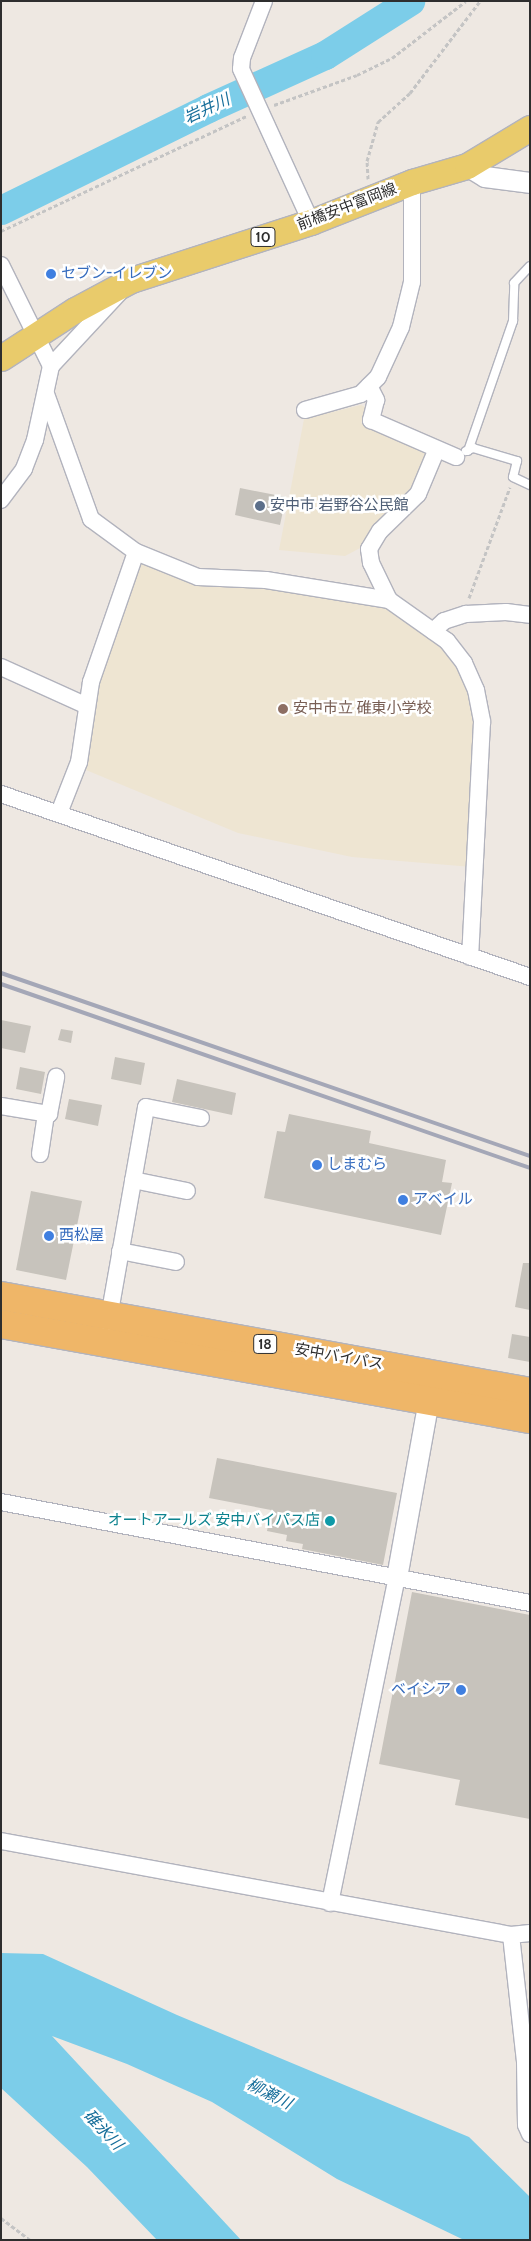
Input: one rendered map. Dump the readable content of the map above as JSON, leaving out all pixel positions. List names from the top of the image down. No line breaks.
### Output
{"streets":{"highway":["18","安中バイパス"],"main road":["前橋安中富岡線","10"]},"water":["岩井川","柳瀬川","碓氷川"],"places":["セブン-イレブン","安中市 岩野谷公民館","安中市立 碓東小学校","しまむら","アベイル","西松屋","オートアールズ 安中バイパス店","ベイシア"]}
